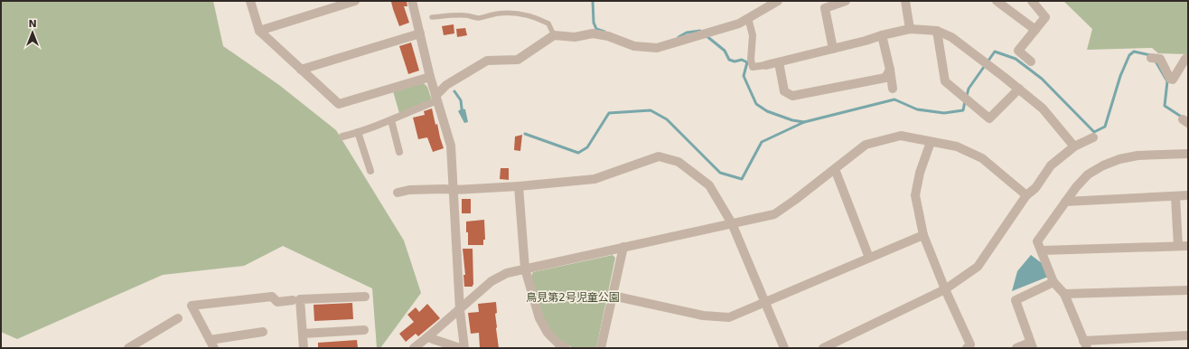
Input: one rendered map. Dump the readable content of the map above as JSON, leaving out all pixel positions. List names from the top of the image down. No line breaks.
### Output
{"parks":["鳥見第2号児童公園"],"north":"top"}
